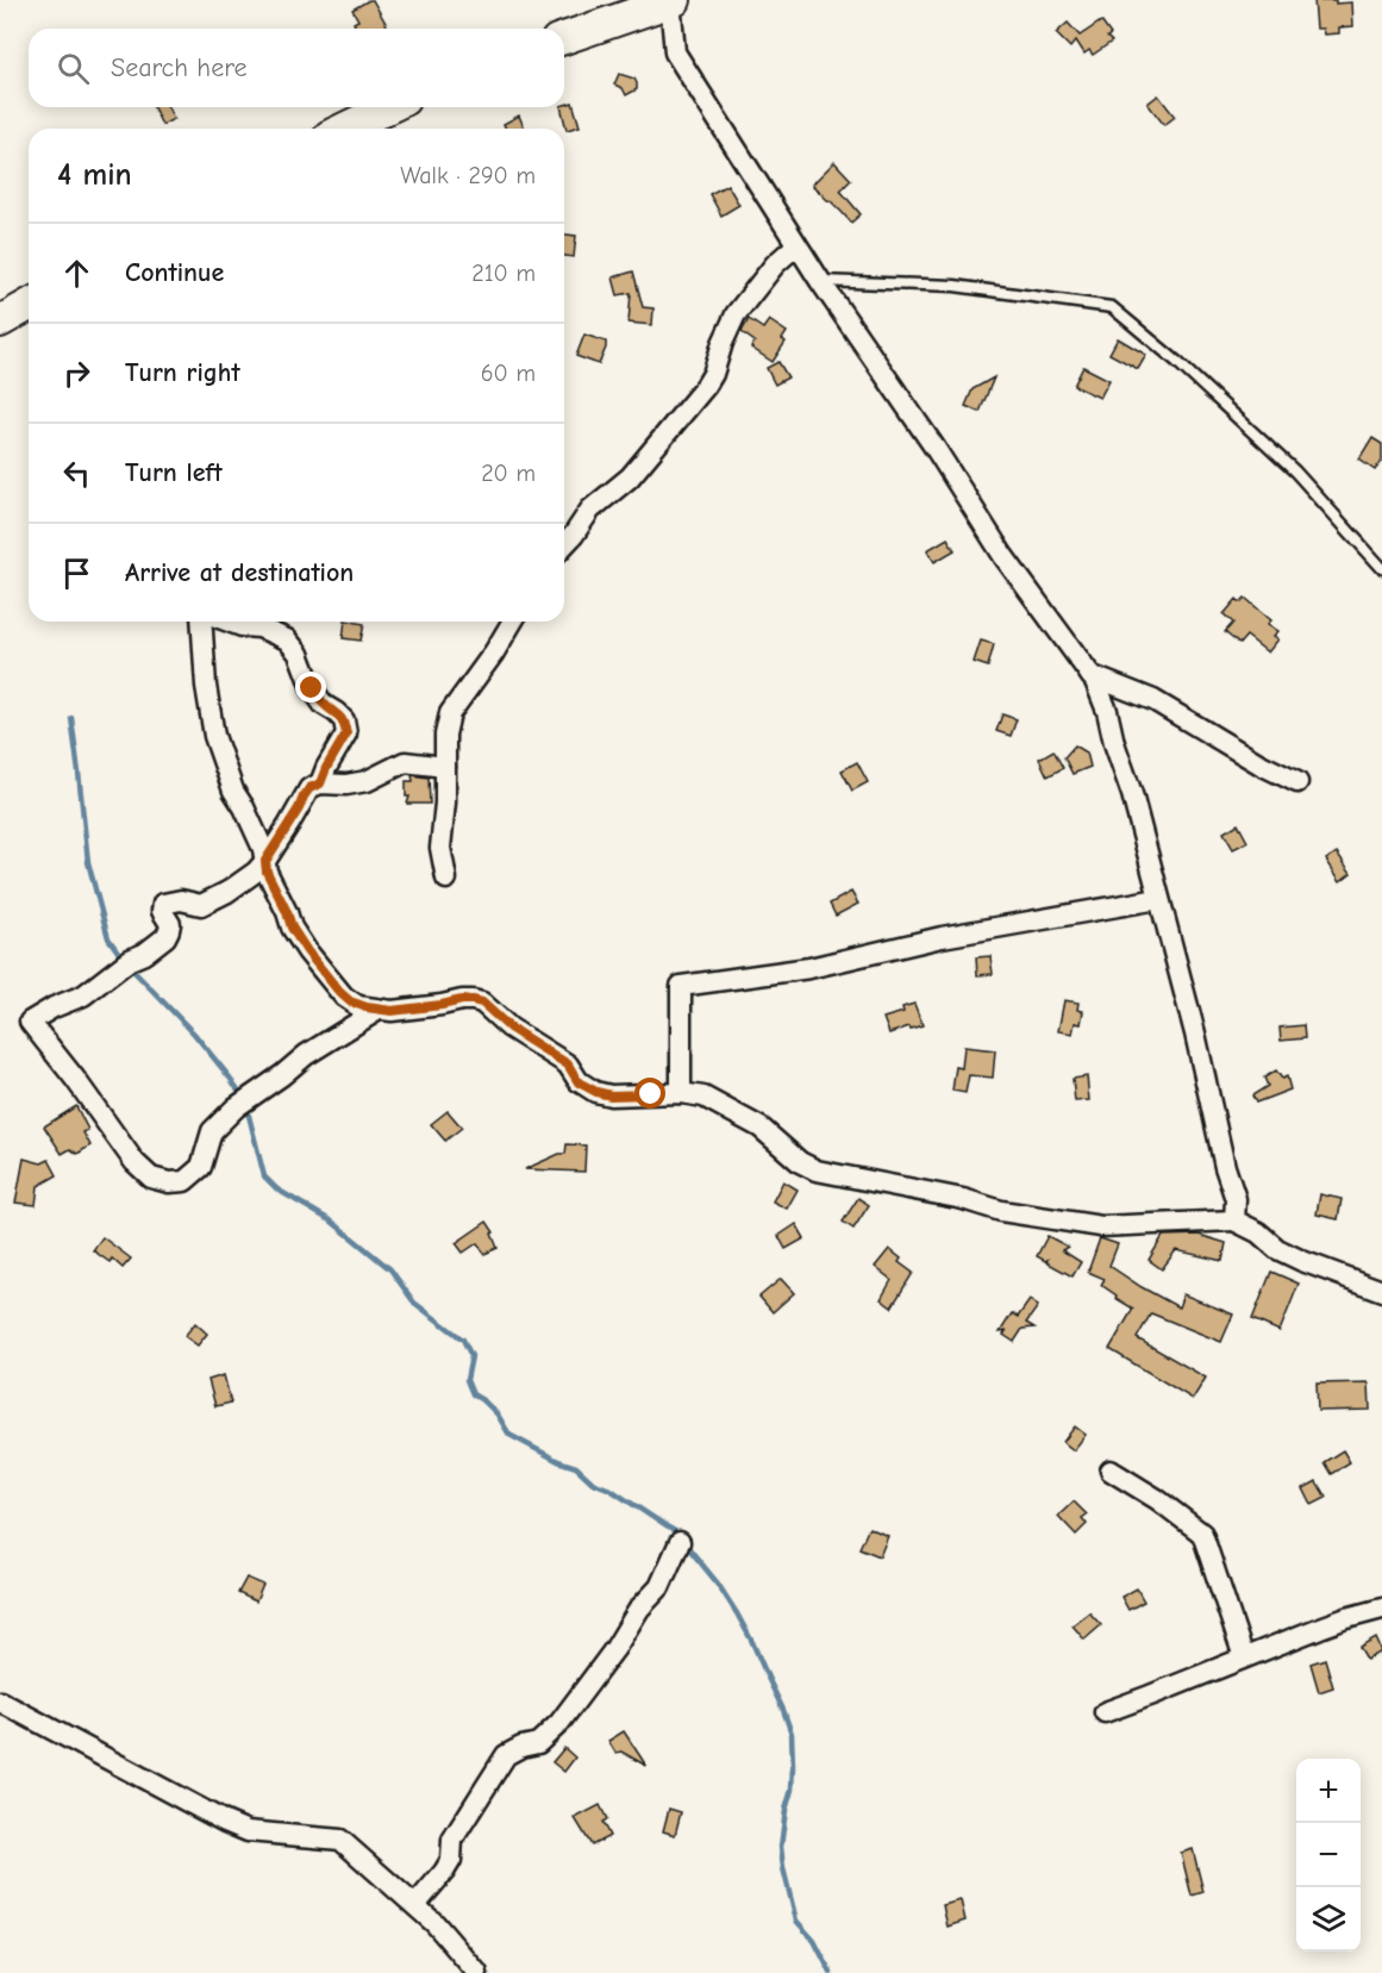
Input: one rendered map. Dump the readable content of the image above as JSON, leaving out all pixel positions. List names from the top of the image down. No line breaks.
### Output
{"page":{"search":"Search here","heading":["4 min","Walk · 290 m"],"list":[["Continue","210 m"],["Turn right","60 m"],["Turn left","20 m"],"Arrive at destination"],"map_buttons":["+","−"]}}
